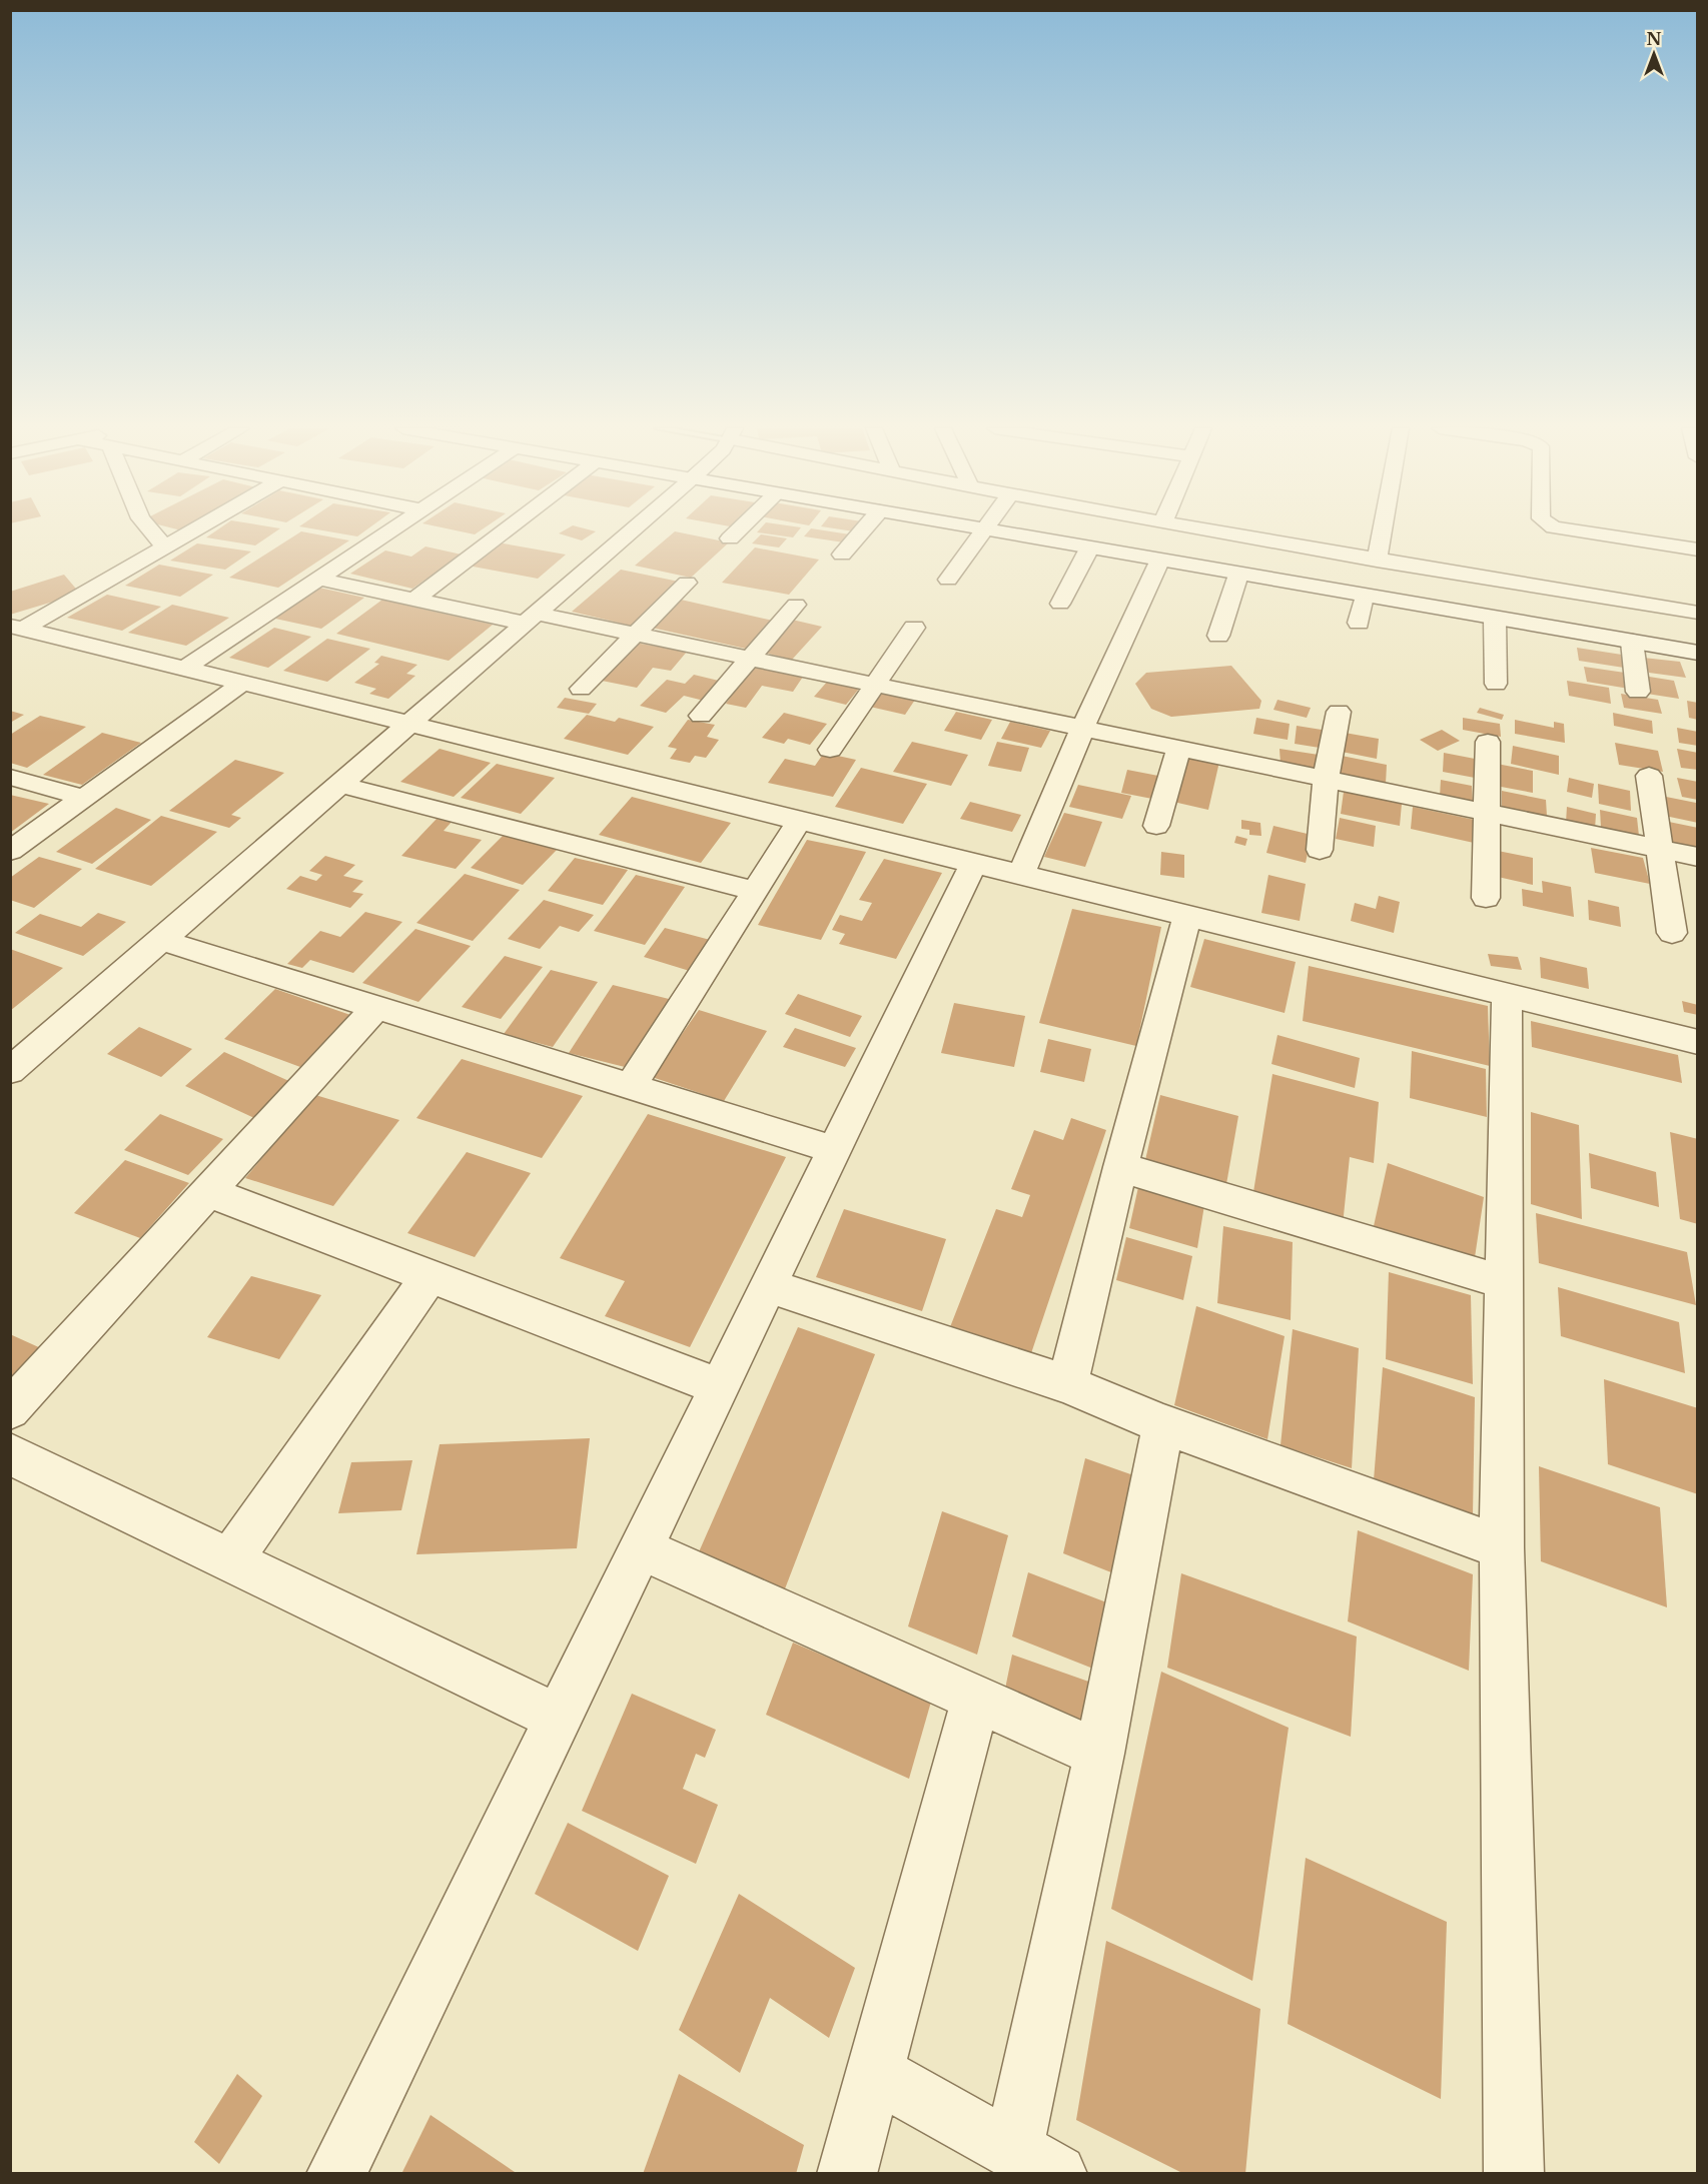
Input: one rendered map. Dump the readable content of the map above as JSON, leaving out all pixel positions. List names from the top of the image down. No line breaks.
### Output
{"north":"top"}
